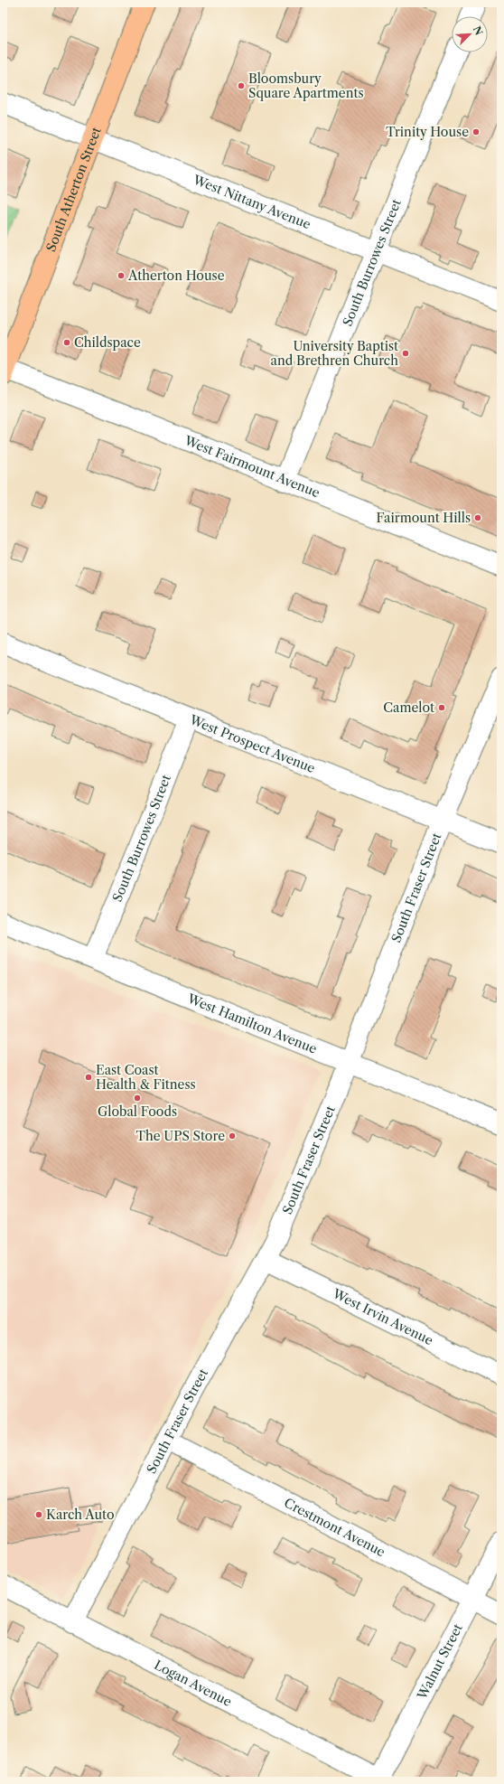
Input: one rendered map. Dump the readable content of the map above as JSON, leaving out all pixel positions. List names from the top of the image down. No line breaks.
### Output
{"streets":{"main road":["South Atherton Street"],"street":["West Nittany Avenue","South Burrowes Street","West Fairmount Avenue","West Prospect Avenue","South Fraser Street","West Hamilton Avenue","West Irvin Avenue","Crestmont Avenue","Walnut Street","Logan Avenue"]},"crossings":[["South Atherton Street","West Nittany Avenue"],["South Atherton Street","West Fairmount Avenue"],["West Nittany Avenue","South Burrowes Street"],["South Burrowes Street","West Fairmount Avenue"],["South Burrowes Street","West Prospect Avenue"],["South Burrowes Street","West Hamilton Avenue"],["West Prospect Avenue","South Fraser Street"],["South Fraser Street","West Hamilton Avenue"],["South Fraser Street","West Irvin Avenue"],["South Fraser Street","Crestmont Avenue"],["South Fraser Street","Logan Avenue"],["Crestmont Avenue","Walnut Street"],["Walnut Street","Logan Avenue"]],"places":["Bloomsbury Square Apartments","Trinity House","Atherton House","Childspace","University Baptist and Brethren Church","Fairmount Hills","Camelot","East Coast Health & Fitness","Global Foods","The UPS Store","Karch Auto"],"north":"top right"}
